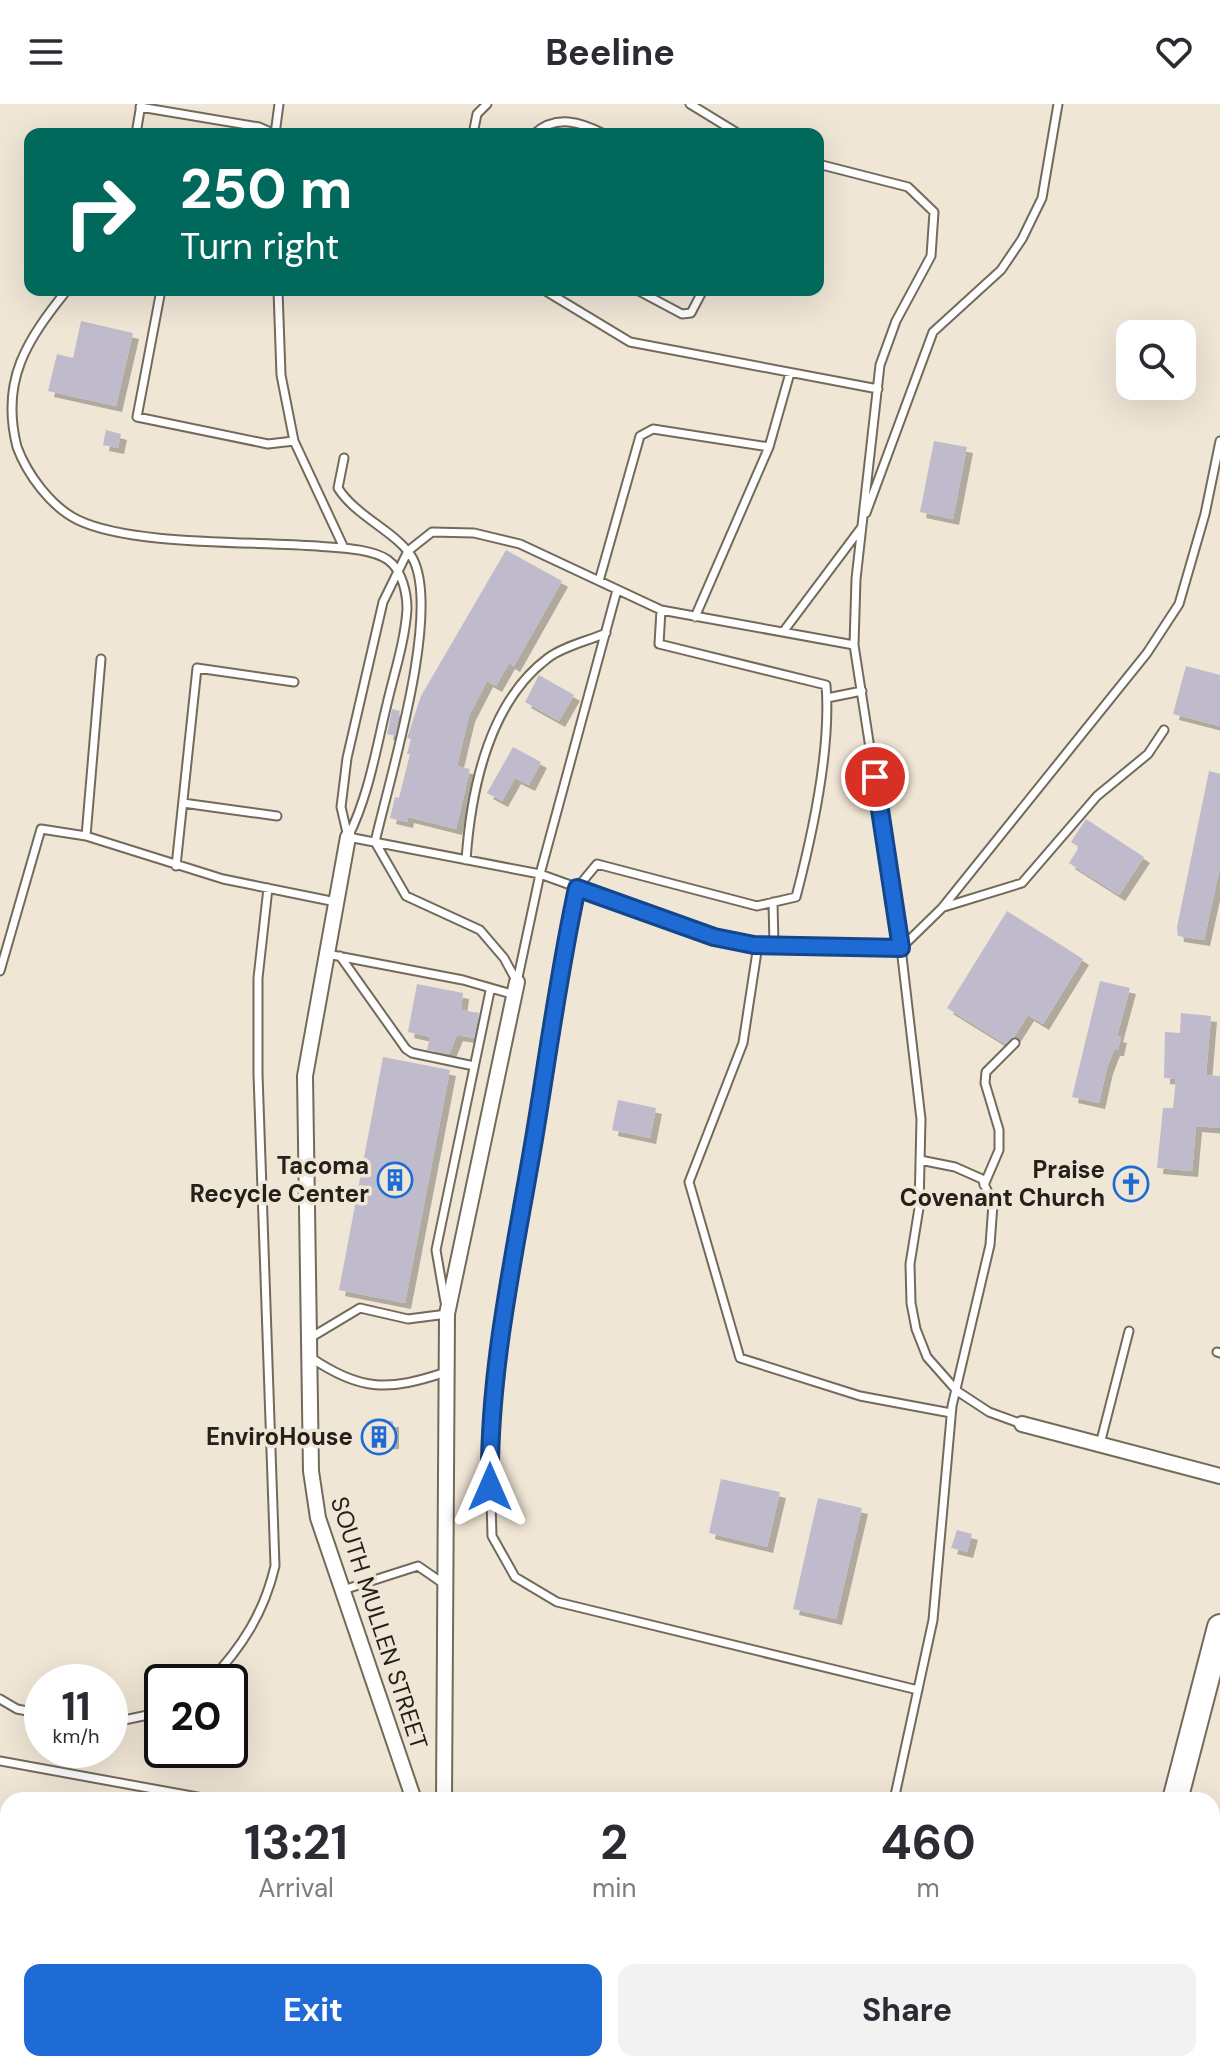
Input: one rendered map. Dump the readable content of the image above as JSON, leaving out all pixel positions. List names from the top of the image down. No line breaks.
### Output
{"streets":{"street":["SOUTH MULLEN STREET"]},"places":{"building":["Tacoma Recycle Center","EnviroHouse"],"church":["Praise Covenant Church"]},"page":{"header":"Beeline","turn":["250 m","Turn right"],"speed":"11 km/h","limit":"20","eta":["13:21","Arrival","2","min","460","m"],"buttons":["Exit","Share"]}}
